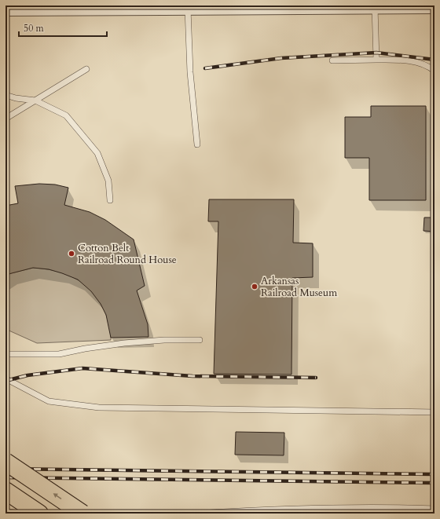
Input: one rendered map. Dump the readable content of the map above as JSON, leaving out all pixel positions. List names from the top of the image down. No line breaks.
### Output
{"places":["Cotton Belt Railroad Round House","Arkansas Railroad Museum"],"scale_bar":"50 m"}
